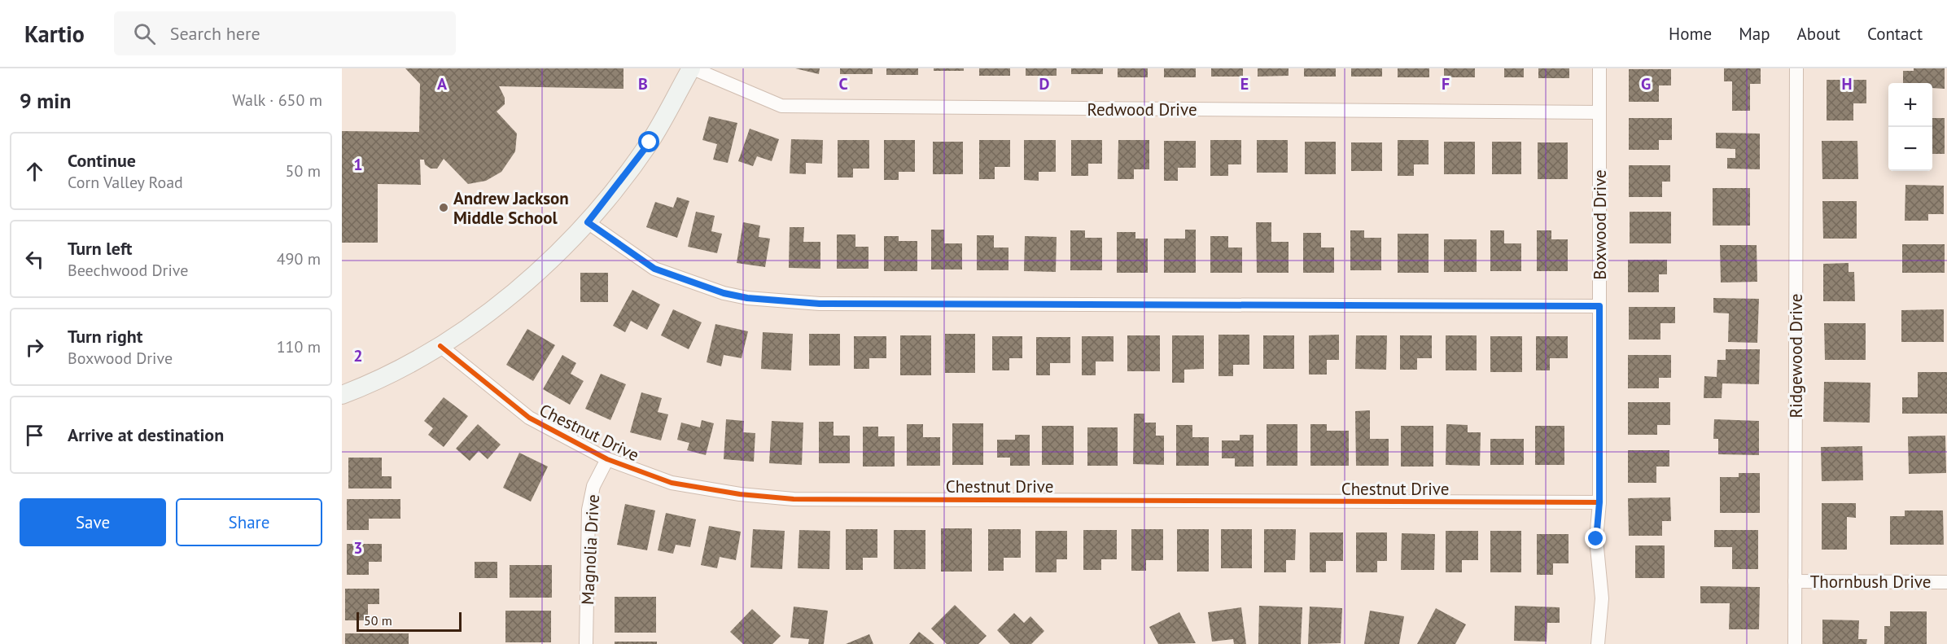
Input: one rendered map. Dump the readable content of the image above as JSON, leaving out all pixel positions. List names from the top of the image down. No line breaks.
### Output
{"streets":{"street":["Redwood Drive","Boxwood Drive","Ridgewood Drive","Chestnut Drive","Magnolia Drive","Thornbush Drive"]},"crossings":[["Redwood Drive","Boxwood Drive"],["Boxwood Drive","Chestnut Drive"],["Ridgewood Drive","Thornbush Drive"],["Chestnut Drive","Magnolia Drive"]],"places":["Andrew Jackson Middle School"],"scale_bar":"50 m","page":{"header":"Kartio","search":"Search here","nav":["Home","Map","About","Contact"],"heading":["9 min","Walk · 650 m"],"map_buttons":["+","−"],"list":[["Continue","Corn Valley Road","50 m"],["Turn left","Beechwood Drive","490 m"],["Turn right","Boxwood Drive","110 m"],"Arrive at destination"],"buttons":["Save","Share"],"scale":"50 m"},"grid":{"columns":["A","B","C","D","E","F","G","H"],"rows":["1","2","3"]}}
